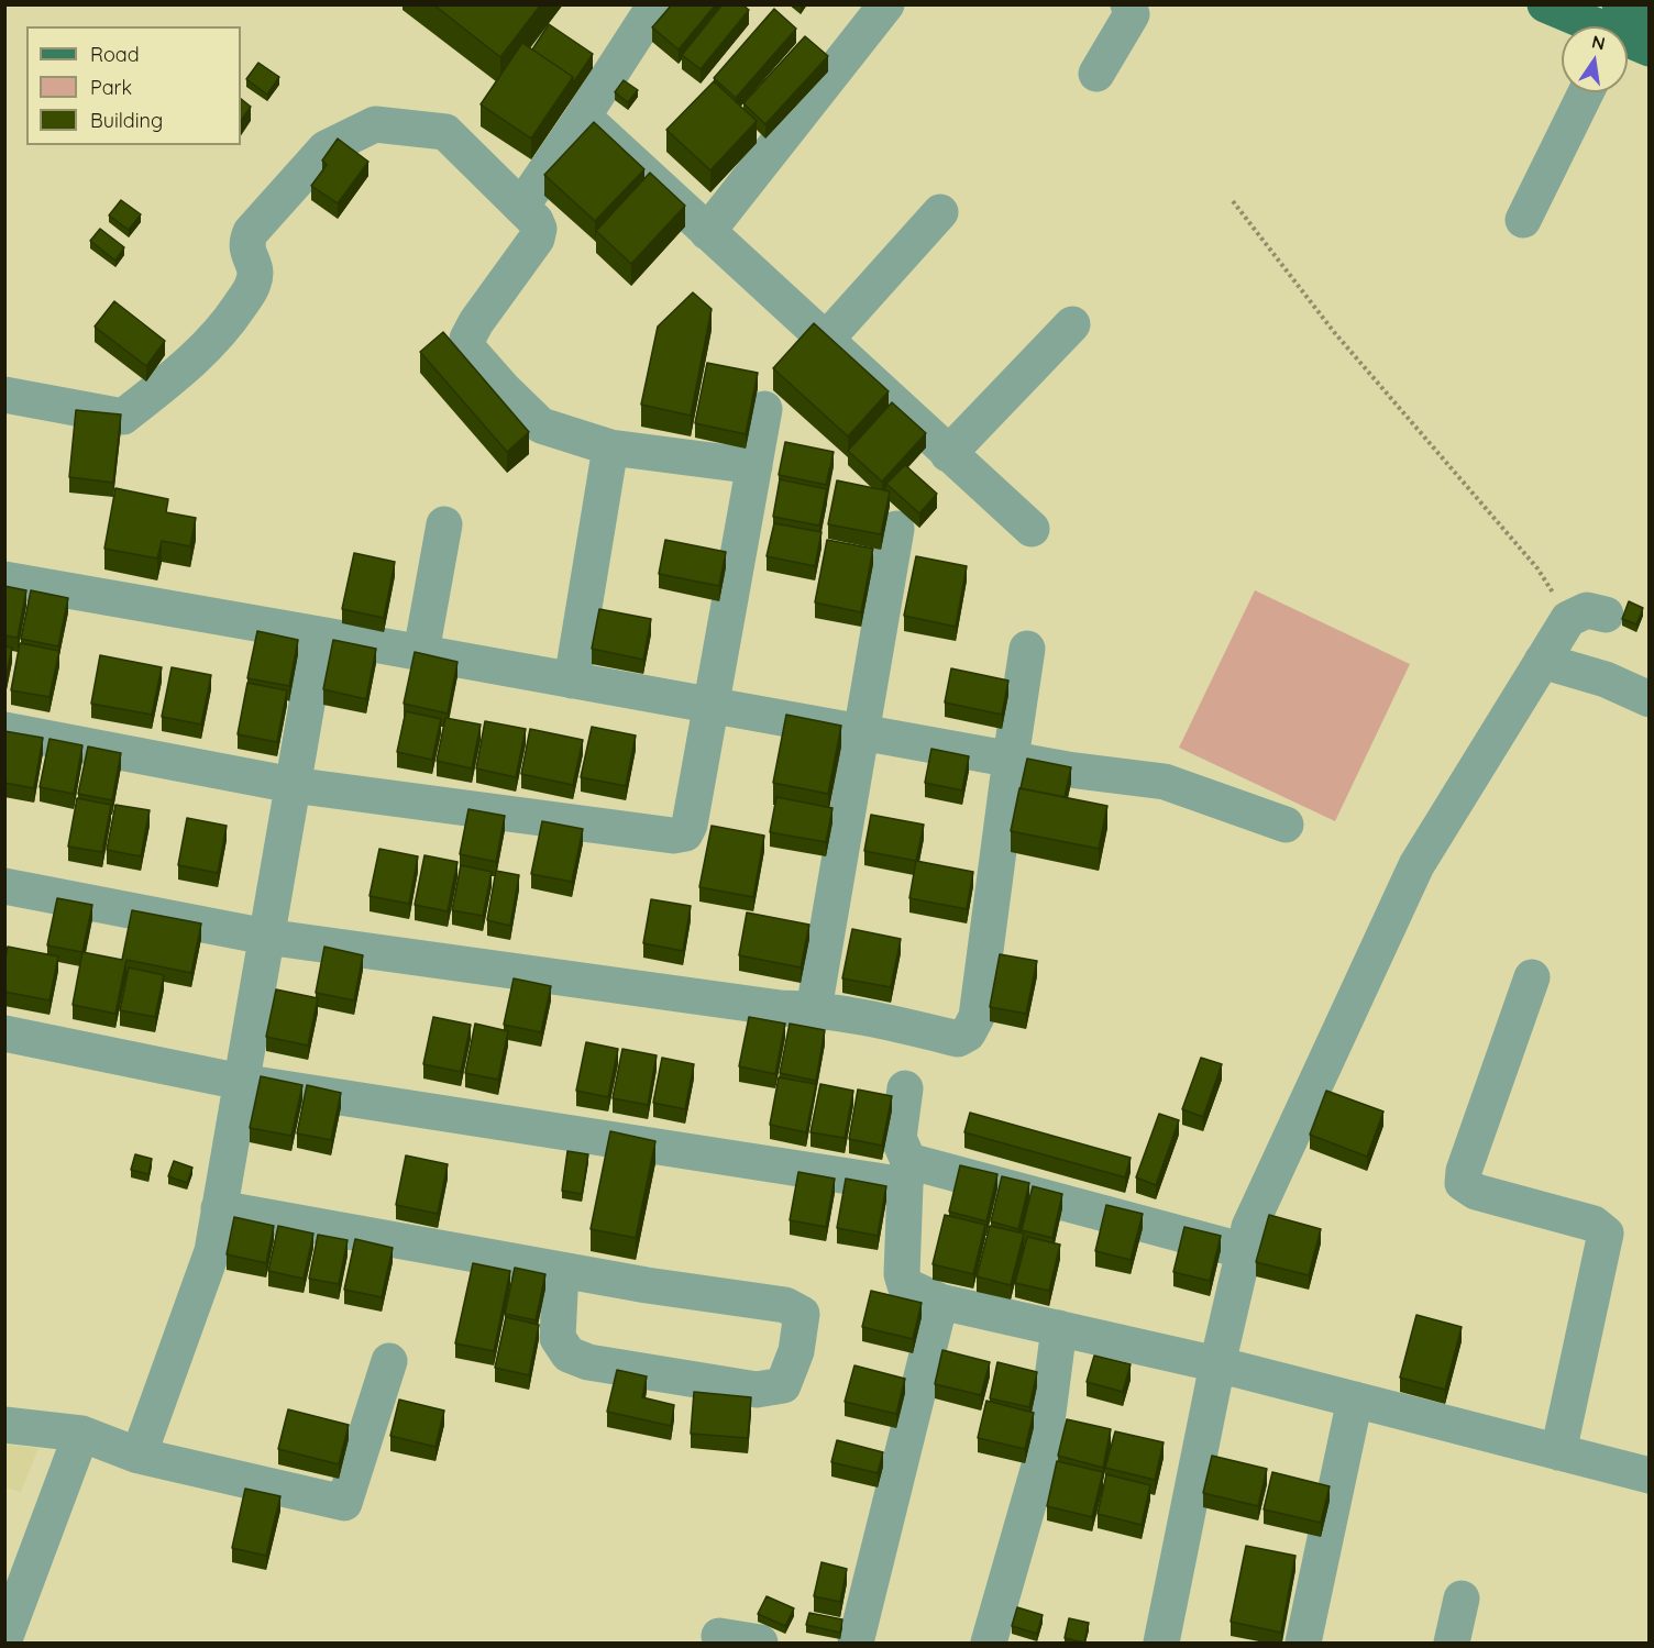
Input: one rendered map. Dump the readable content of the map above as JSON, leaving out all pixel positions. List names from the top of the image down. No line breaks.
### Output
{"legend":["Road","Park","Building"],"north":"top"}
